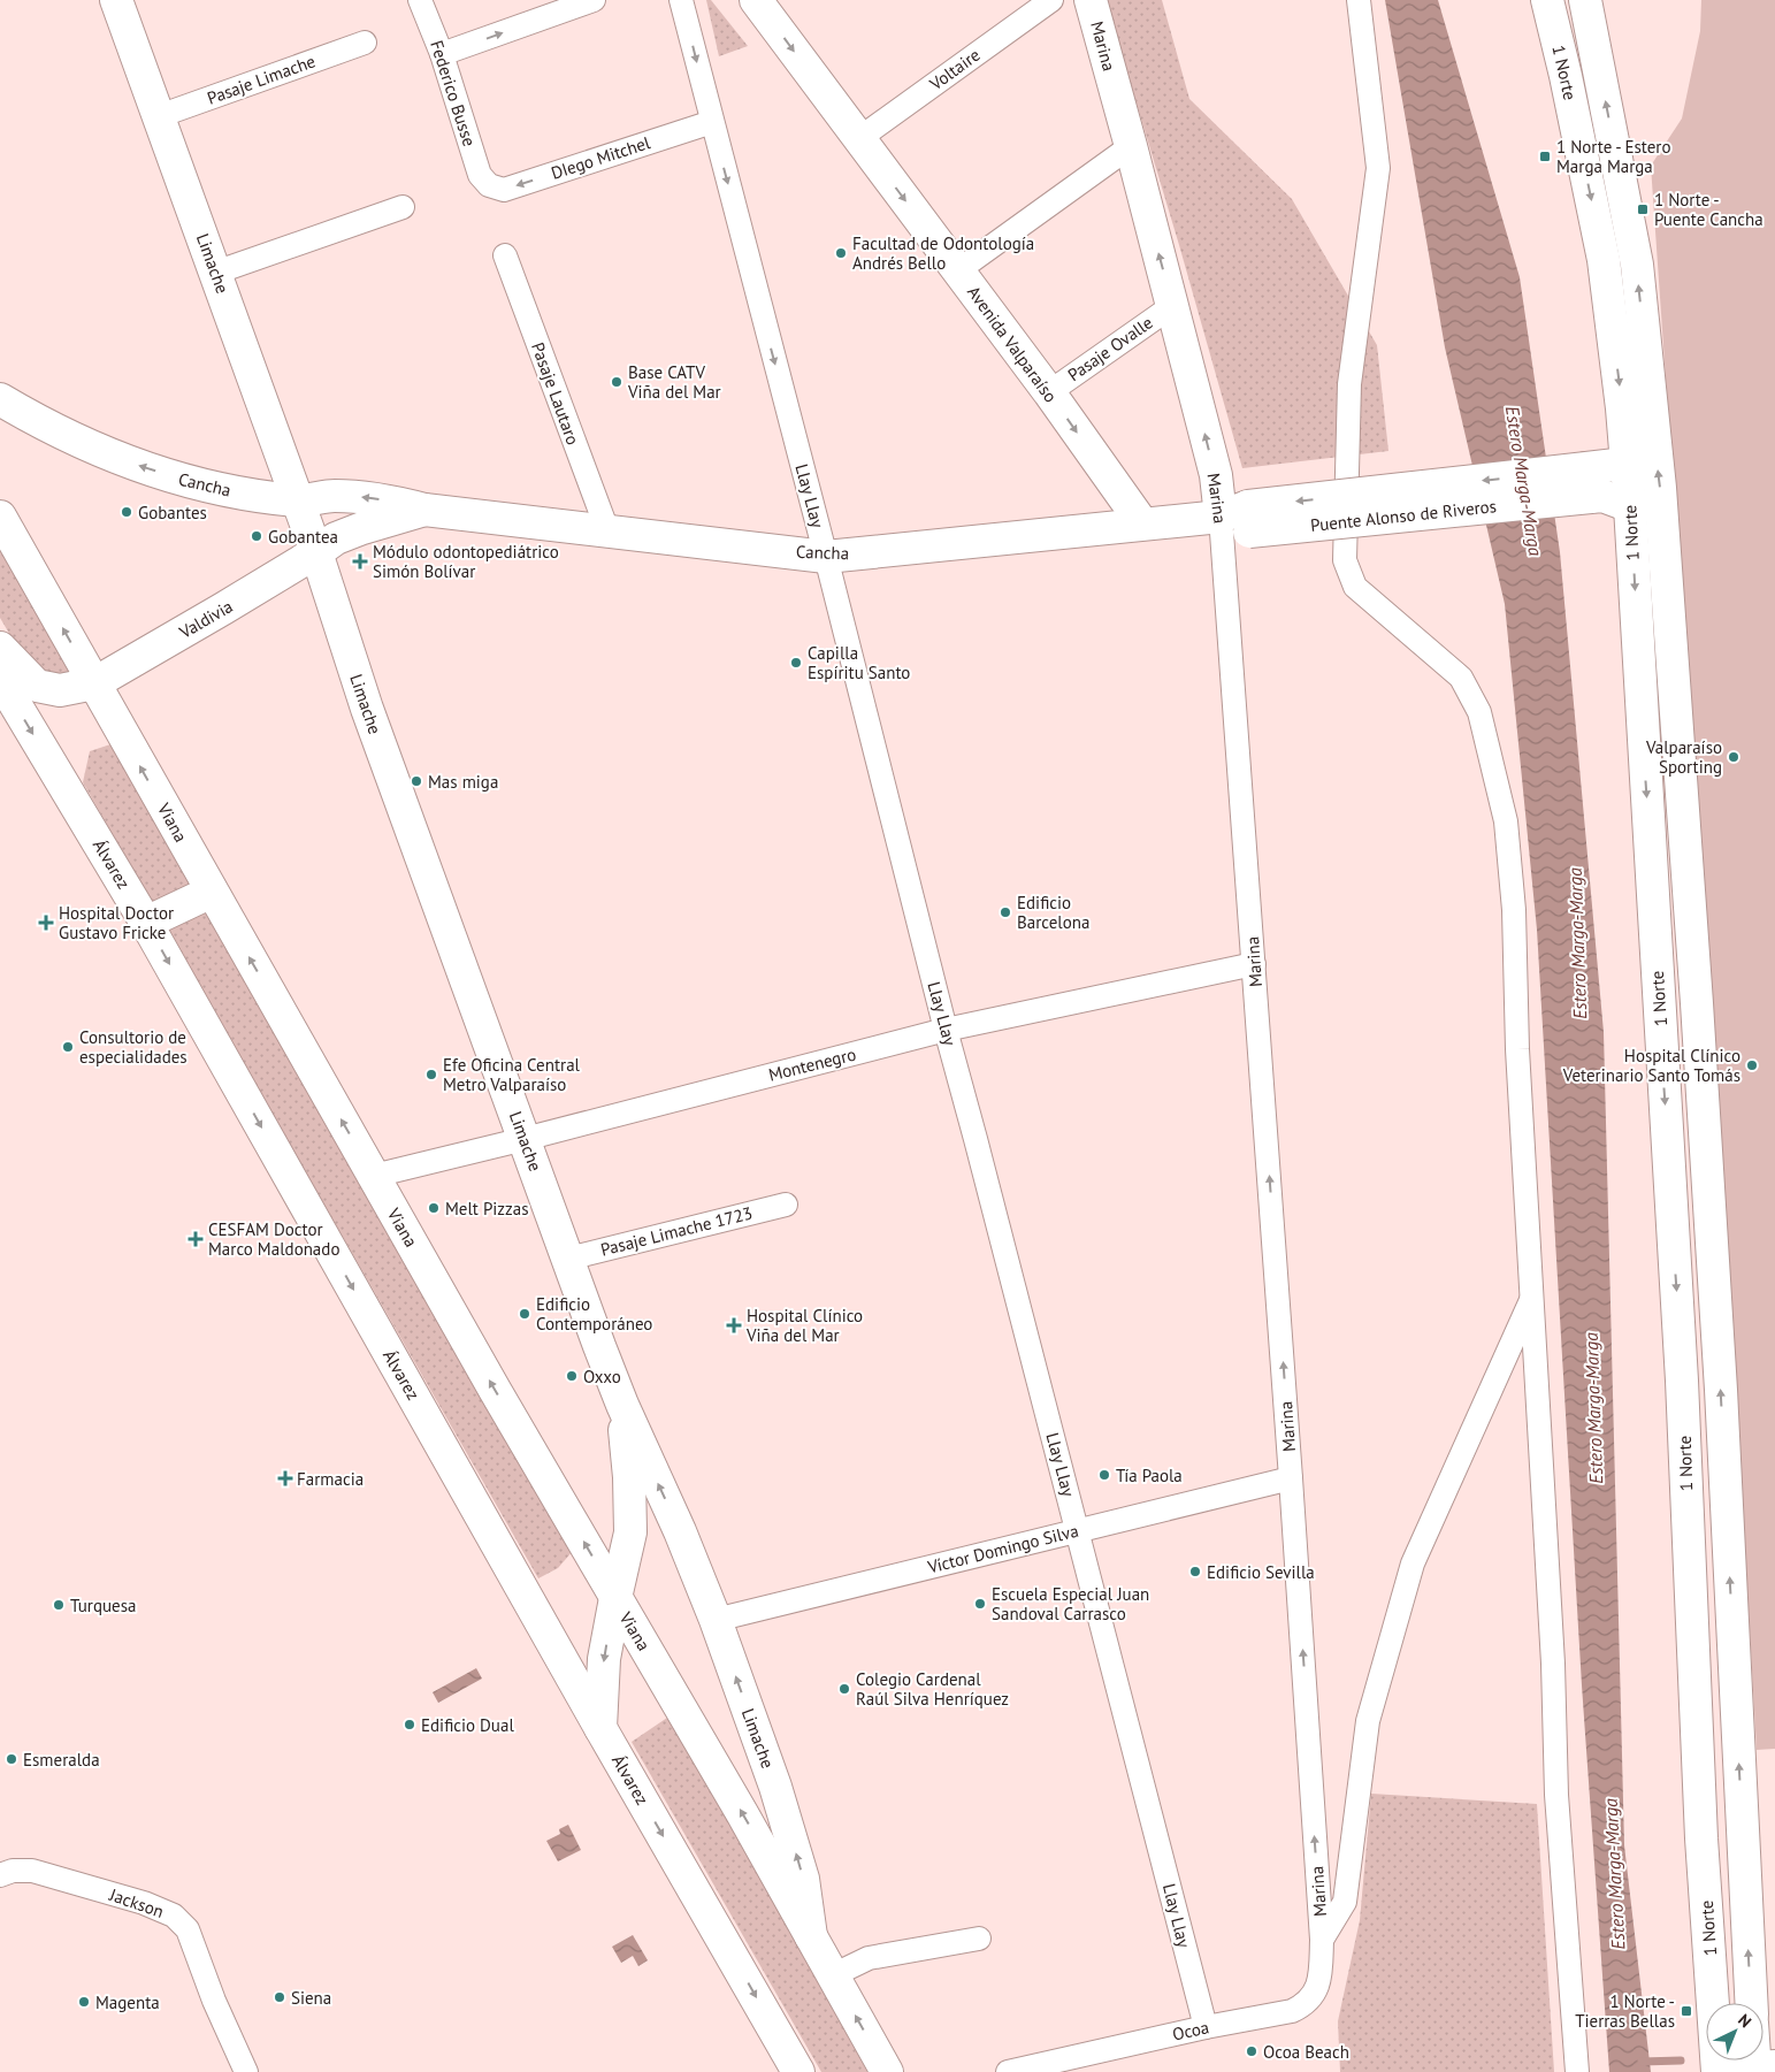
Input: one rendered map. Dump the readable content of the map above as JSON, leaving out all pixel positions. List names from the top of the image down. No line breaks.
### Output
{"streets":{"main road":["Marina","1 Norte","Limache","Avenida Valparaíso","Cancha","Puente Alonso de Riveros","Valdivia","Viana","Álvarez"],"street":["Voltaire","Pasaje Limache","Federico Busse","DIego Mitchel","Pasaje Ovalle","Pasaje Lautaro","Llay Llay","Montenegro","Pasaje Limache 1723","Víctor Domingo Silva","Jackson","Ocoa"]},"crossings":[["Marina","Pasaje Ovalle"],["Marina","Cancha"],["Marina","Puente Alonso de Riveros"],["Marina","Montenegro"],["Marina","Víctor Domingo Silva"],["Marina","Ocoa"],["Voltaire","Avenida Valparaíso"],["Pasaje Limache","Limache"],["Federico Busse","DIego Mitchel"],["DIego Mitchel","Llay Llay"],["Limache","Cancha"],["Limache","Valdivia"],["Limache","Viana"],["Limache","Álvarez"],["Limache","Montenegro"],["Limache","Pasaje Limache 1723"],["Limache","Víctor Domingo Silva"],["Avenida Valparaíso","Pasaje Ovalle"],["Avenida Valparaíso","Cancha"],["Pasaje Lautaro","Cancha"],["Cancha","Llay Llay"],["Cancha","Puente Alonso de Riveros"],["Cancha","Valdivia"],["Llay Llay","Montenegro"],["Llay Llay","Víctor Domingo Silva"],["Llay Llay","Ocoa"],["Valdivia","Viana"],["Viana","Montenegro"]],"one_way":["Marina","DIego Mitchel","Avenida Valparaíso","Viana","Álvarez"],"water":["Estero Marga-Marga"],"places":{"transit":["1 Norte - Estero Marga Marga","1 Norte - Puente Cancha","1 Norte - Tierras Bellas"],"other":["Facultad de Odontología Andrés Bello","Base CATV Viña del Mar","Gobantes","Gobantea","Capilla Espíritu Santo","Valparaíso Sporting","Mas miga","Edificio Barcelona","Consultorio de especialidades","Hospital Clínico Veterinario Santo Tomás","Efe Oficina Central Metro Valparaíso","Melt Pizzas","Edificio Contemporáneo","Oxxo","Tía Paola","Edificio Sevilla","Escuela Especial Juan Sandoval Carrasco","Turquesa","Colegio Cardenal Raúl Silva Henríquez","Edificio Dual","Esmeralda","Siena","Magenta","Ocoa Beach"],"health":["Módulo odontopediátrico Simón Bolívar","Hospital Doctor Gustavo Fricke","CESFAM Doctor Marco Maldonado","Hospital Clínico Viña del Mar","Farmacia"]},"north":"top right"}
